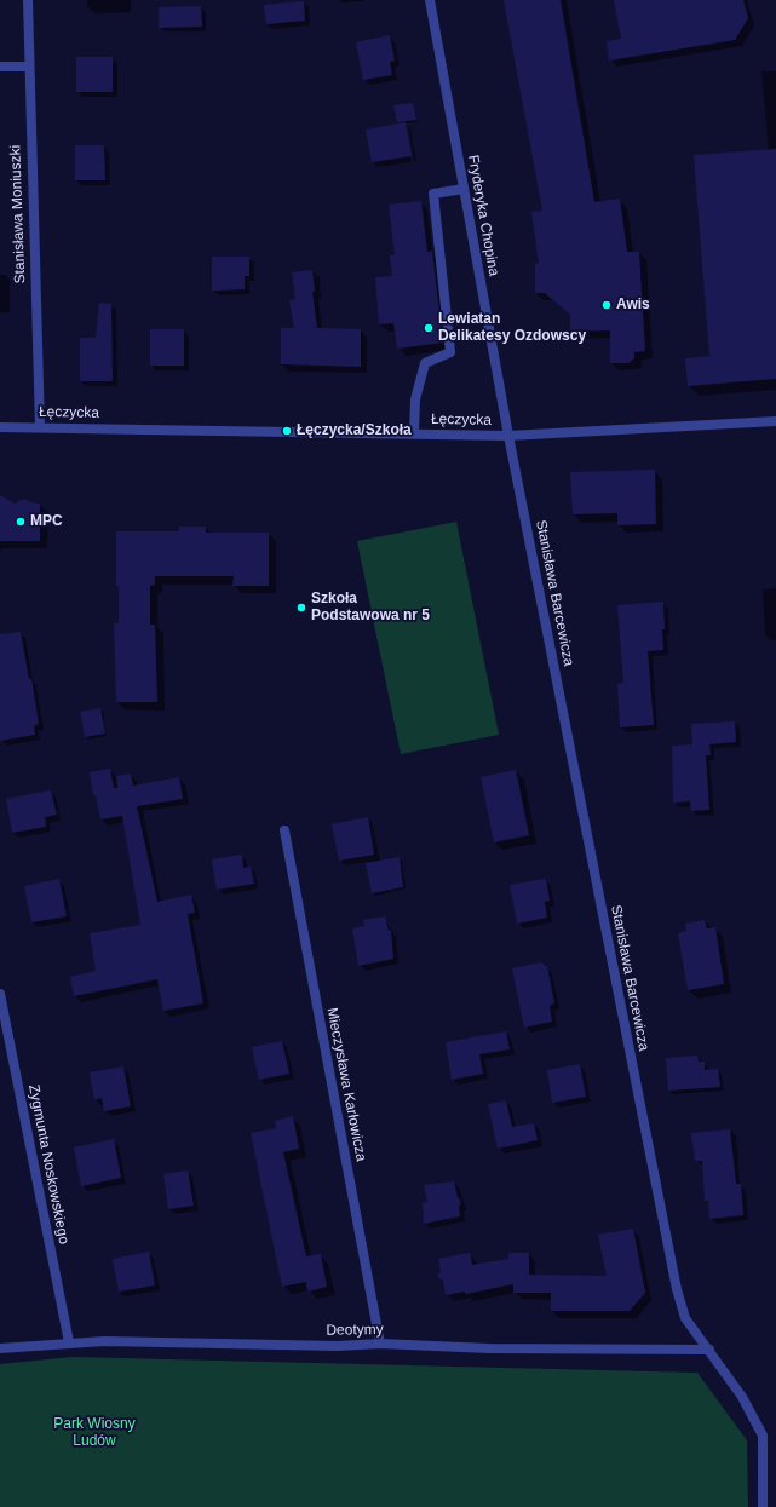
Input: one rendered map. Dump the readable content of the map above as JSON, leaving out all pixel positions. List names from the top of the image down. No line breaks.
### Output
{"streets":{"street":["Stanisława Moniuszki","Fryderyka Chopina","Łęczycka","Stanisława Barcewicza","Mieczysława Karłowicza","Zygmunta Noskowskiego","Deotymy"]},"crossings":[["Stanisława Moniuszki","Łęczycka"],["Fryderyka Chopina","Łęczycka"],["Fryderyka Chopina","Stanisława Barcewicza"],["Łęczycka","Stanisława Barcewicza"],["Stanisława Barcewicza","Deotymy"],["Mieczysława Karłowicza","Deotymy"],["Zygmunta Noskowskiego","Deotymy"]],"parks":["Park Wiosny Ludów"],"places":["Awis","Lewiatan Delikatesy Ozdowscy","Łęczycka/Szkoła","MPC","Szkoła Podstawowa nr 5"]}
